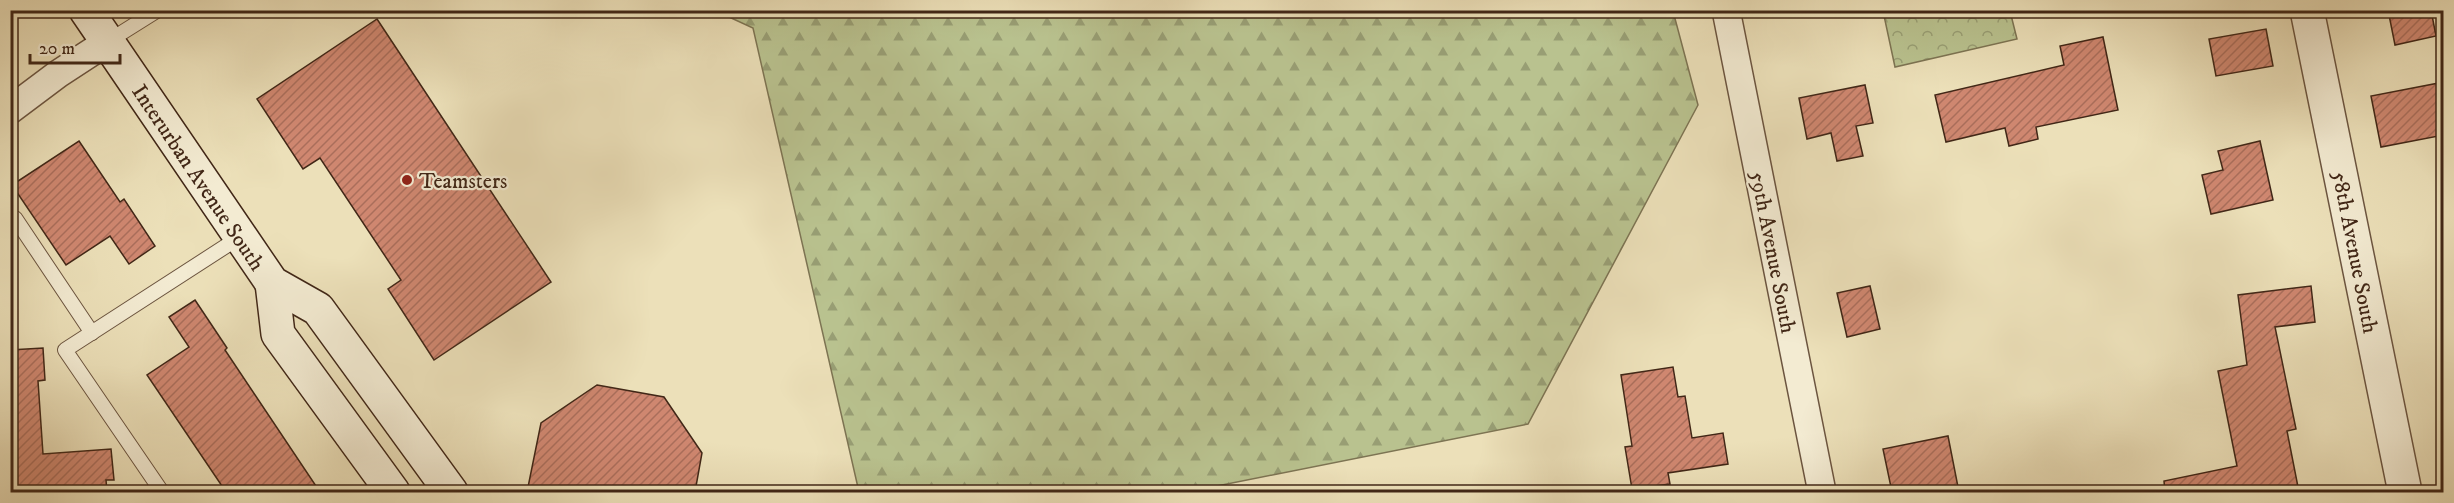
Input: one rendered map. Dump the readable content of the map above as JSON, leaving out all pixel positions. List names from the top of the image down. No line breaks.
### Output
{"streets":{"main road":["Interurban Avenue South","58th Avenue South"],"street":["59th Avenue South"]},"places":["Teamsters"],"scale_bar":"20 m"}
